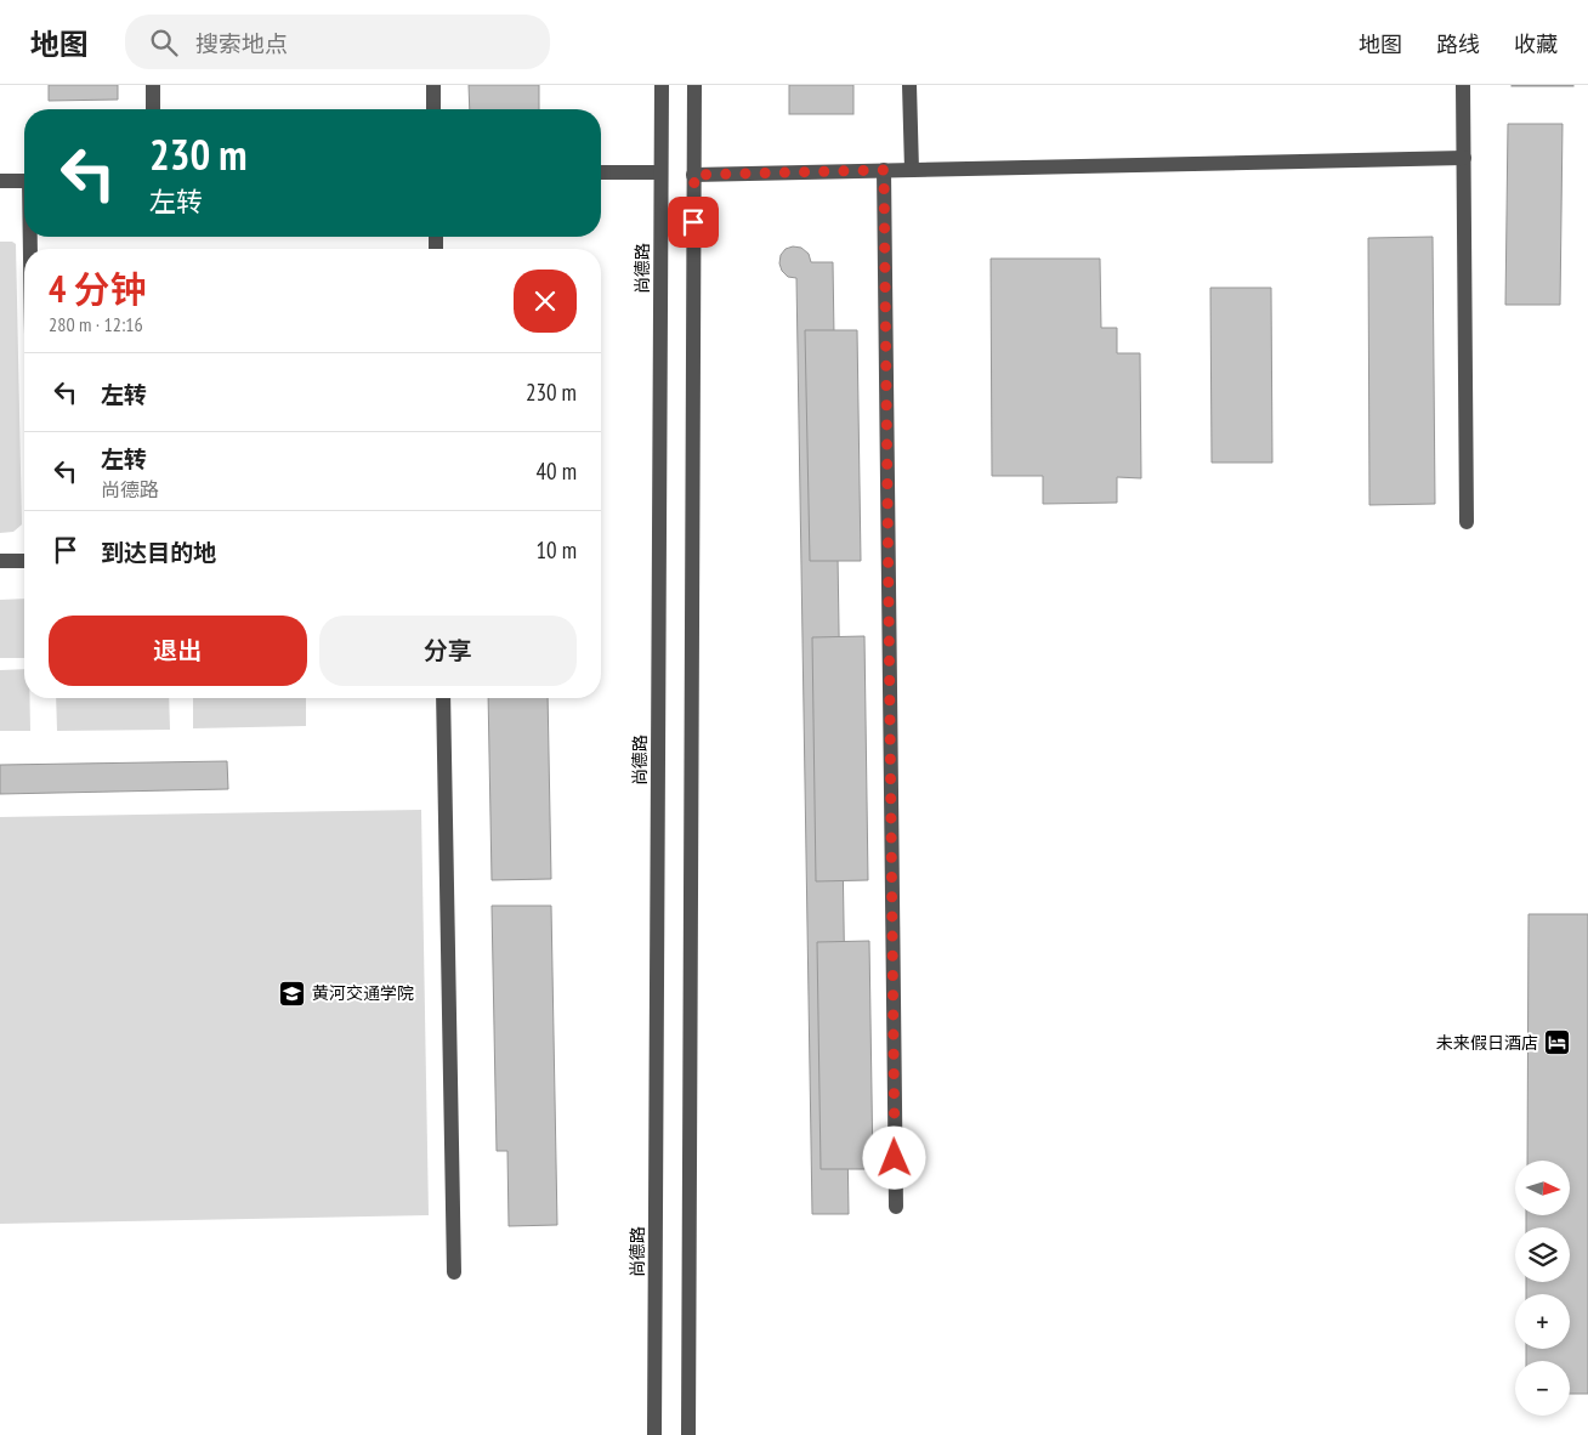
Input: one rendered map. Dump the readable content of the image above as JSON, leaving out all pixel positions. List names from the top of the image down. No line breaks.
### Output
{"streets":{"street":["尚德路"]},"places":{"school or university":["黄河交通学院"],"hotel":["未来假日酒店"]},"north":"right","page":{"header":"地图","search":"搜索地点","nav":["地图","路线","收藏"],"turn":["230 m","左转"],"heading":["4 分钟","280 m · 12:16"],"list":[{"name":"左转","value":"230 m"},{"name":"左转","note":"尚德路","value":"40 m"},{"name":"到达目的地","value":"10 m"}],"buttons":["退出","分享"],"map_buttons":["+","−"]}}
